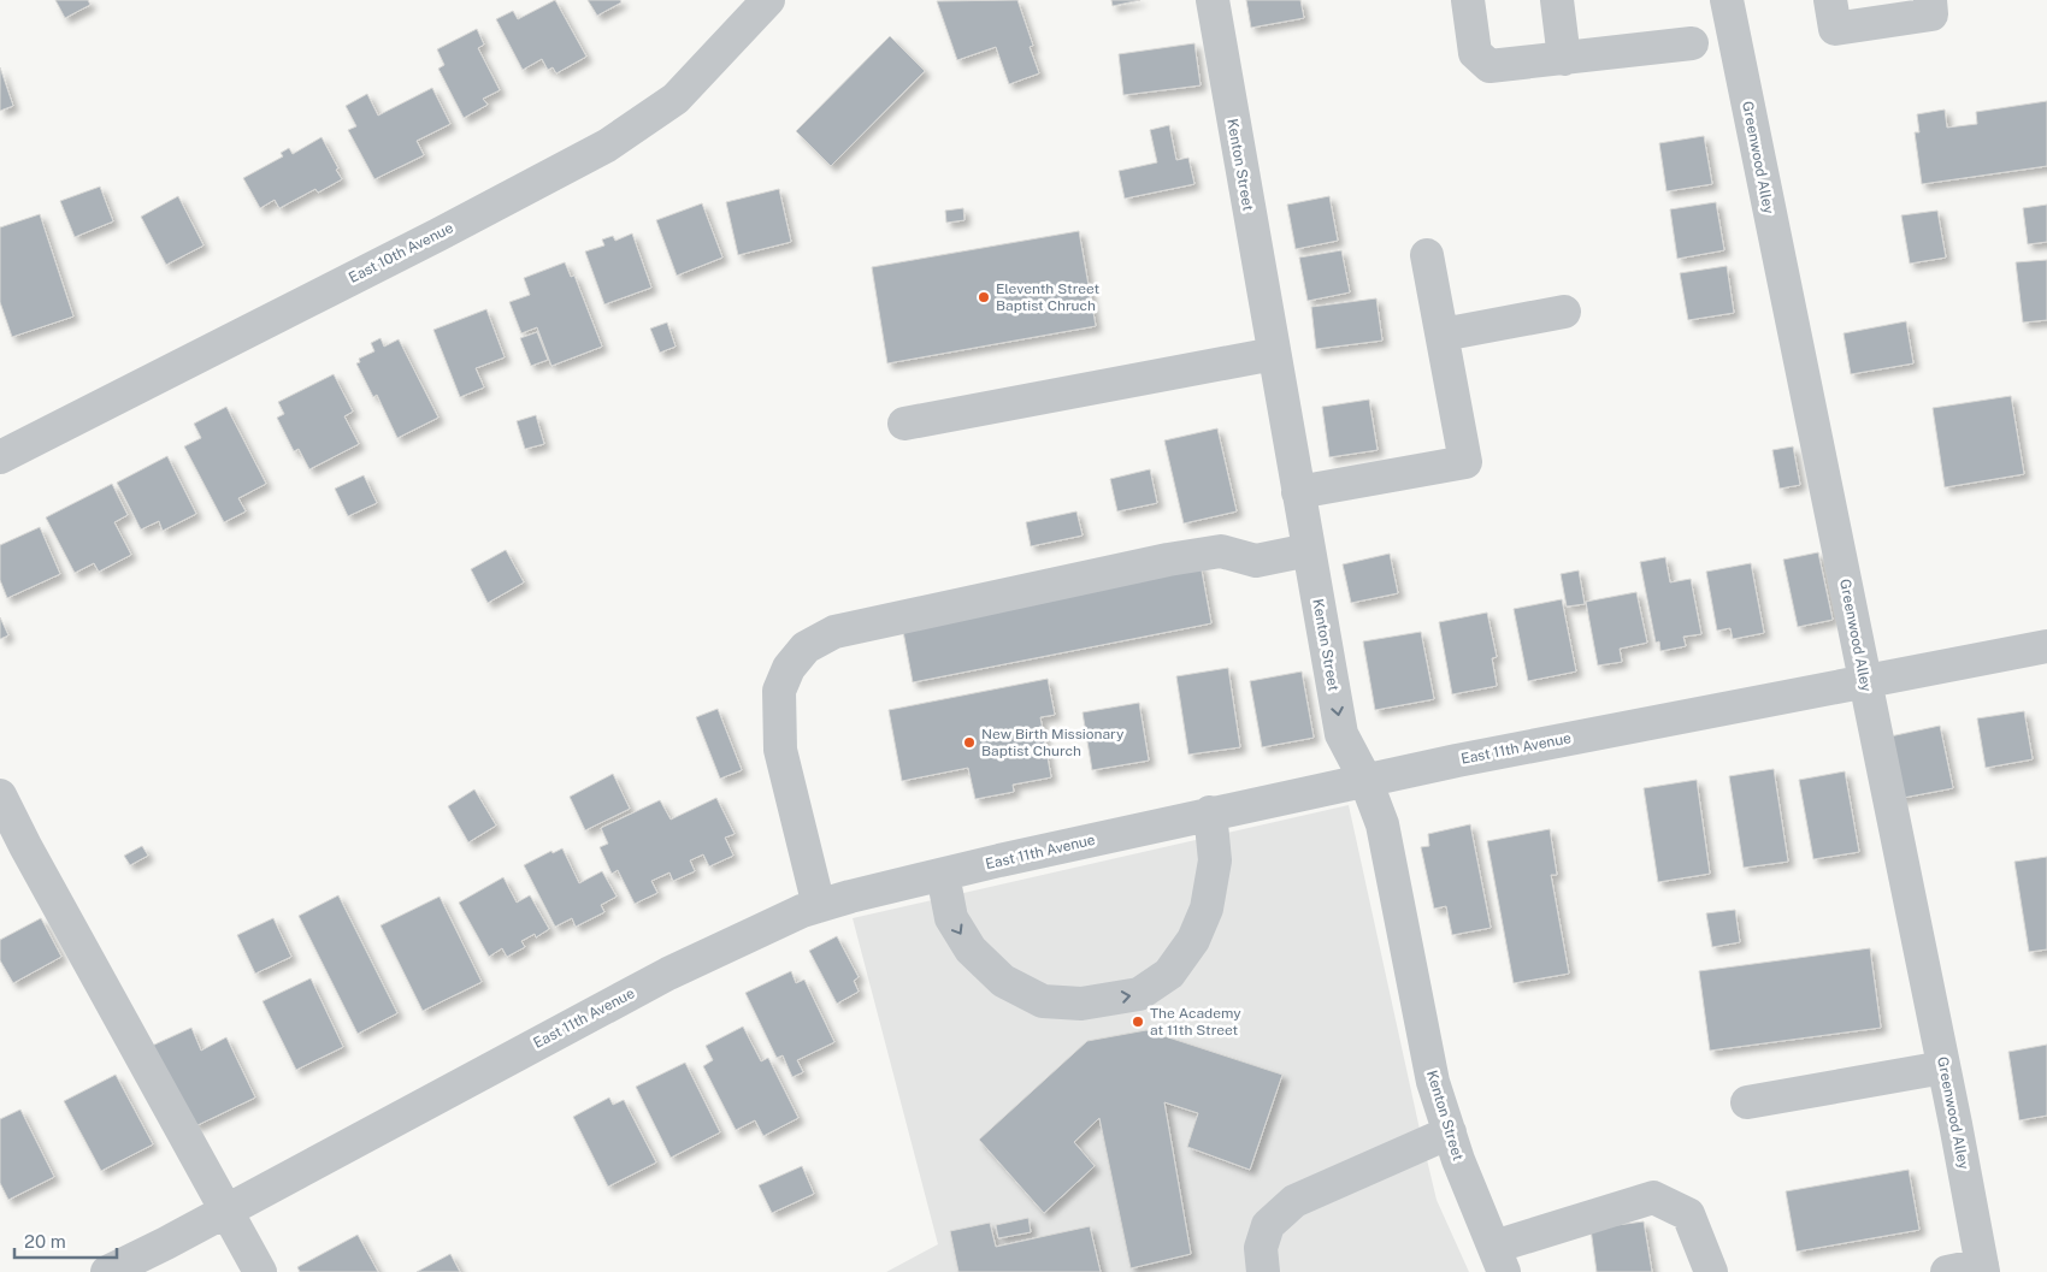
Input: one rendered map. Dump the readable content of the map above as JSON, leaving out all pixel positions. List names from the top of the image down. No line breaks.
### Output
{"streets":{"street":["Greenwood Alley","Kenton Street","East 10th Avenue","East 11th Avenue"]},"crossings":[["Greenwood Alley","East 11th Avenue"],["Kenton Street","East 11th Avenue"]],"places":["Eleventh Street Baptist Chruch","New Birth Missionary Baptist Church","The Academy at 11th Street"],"scale_bar":"20 m"}
